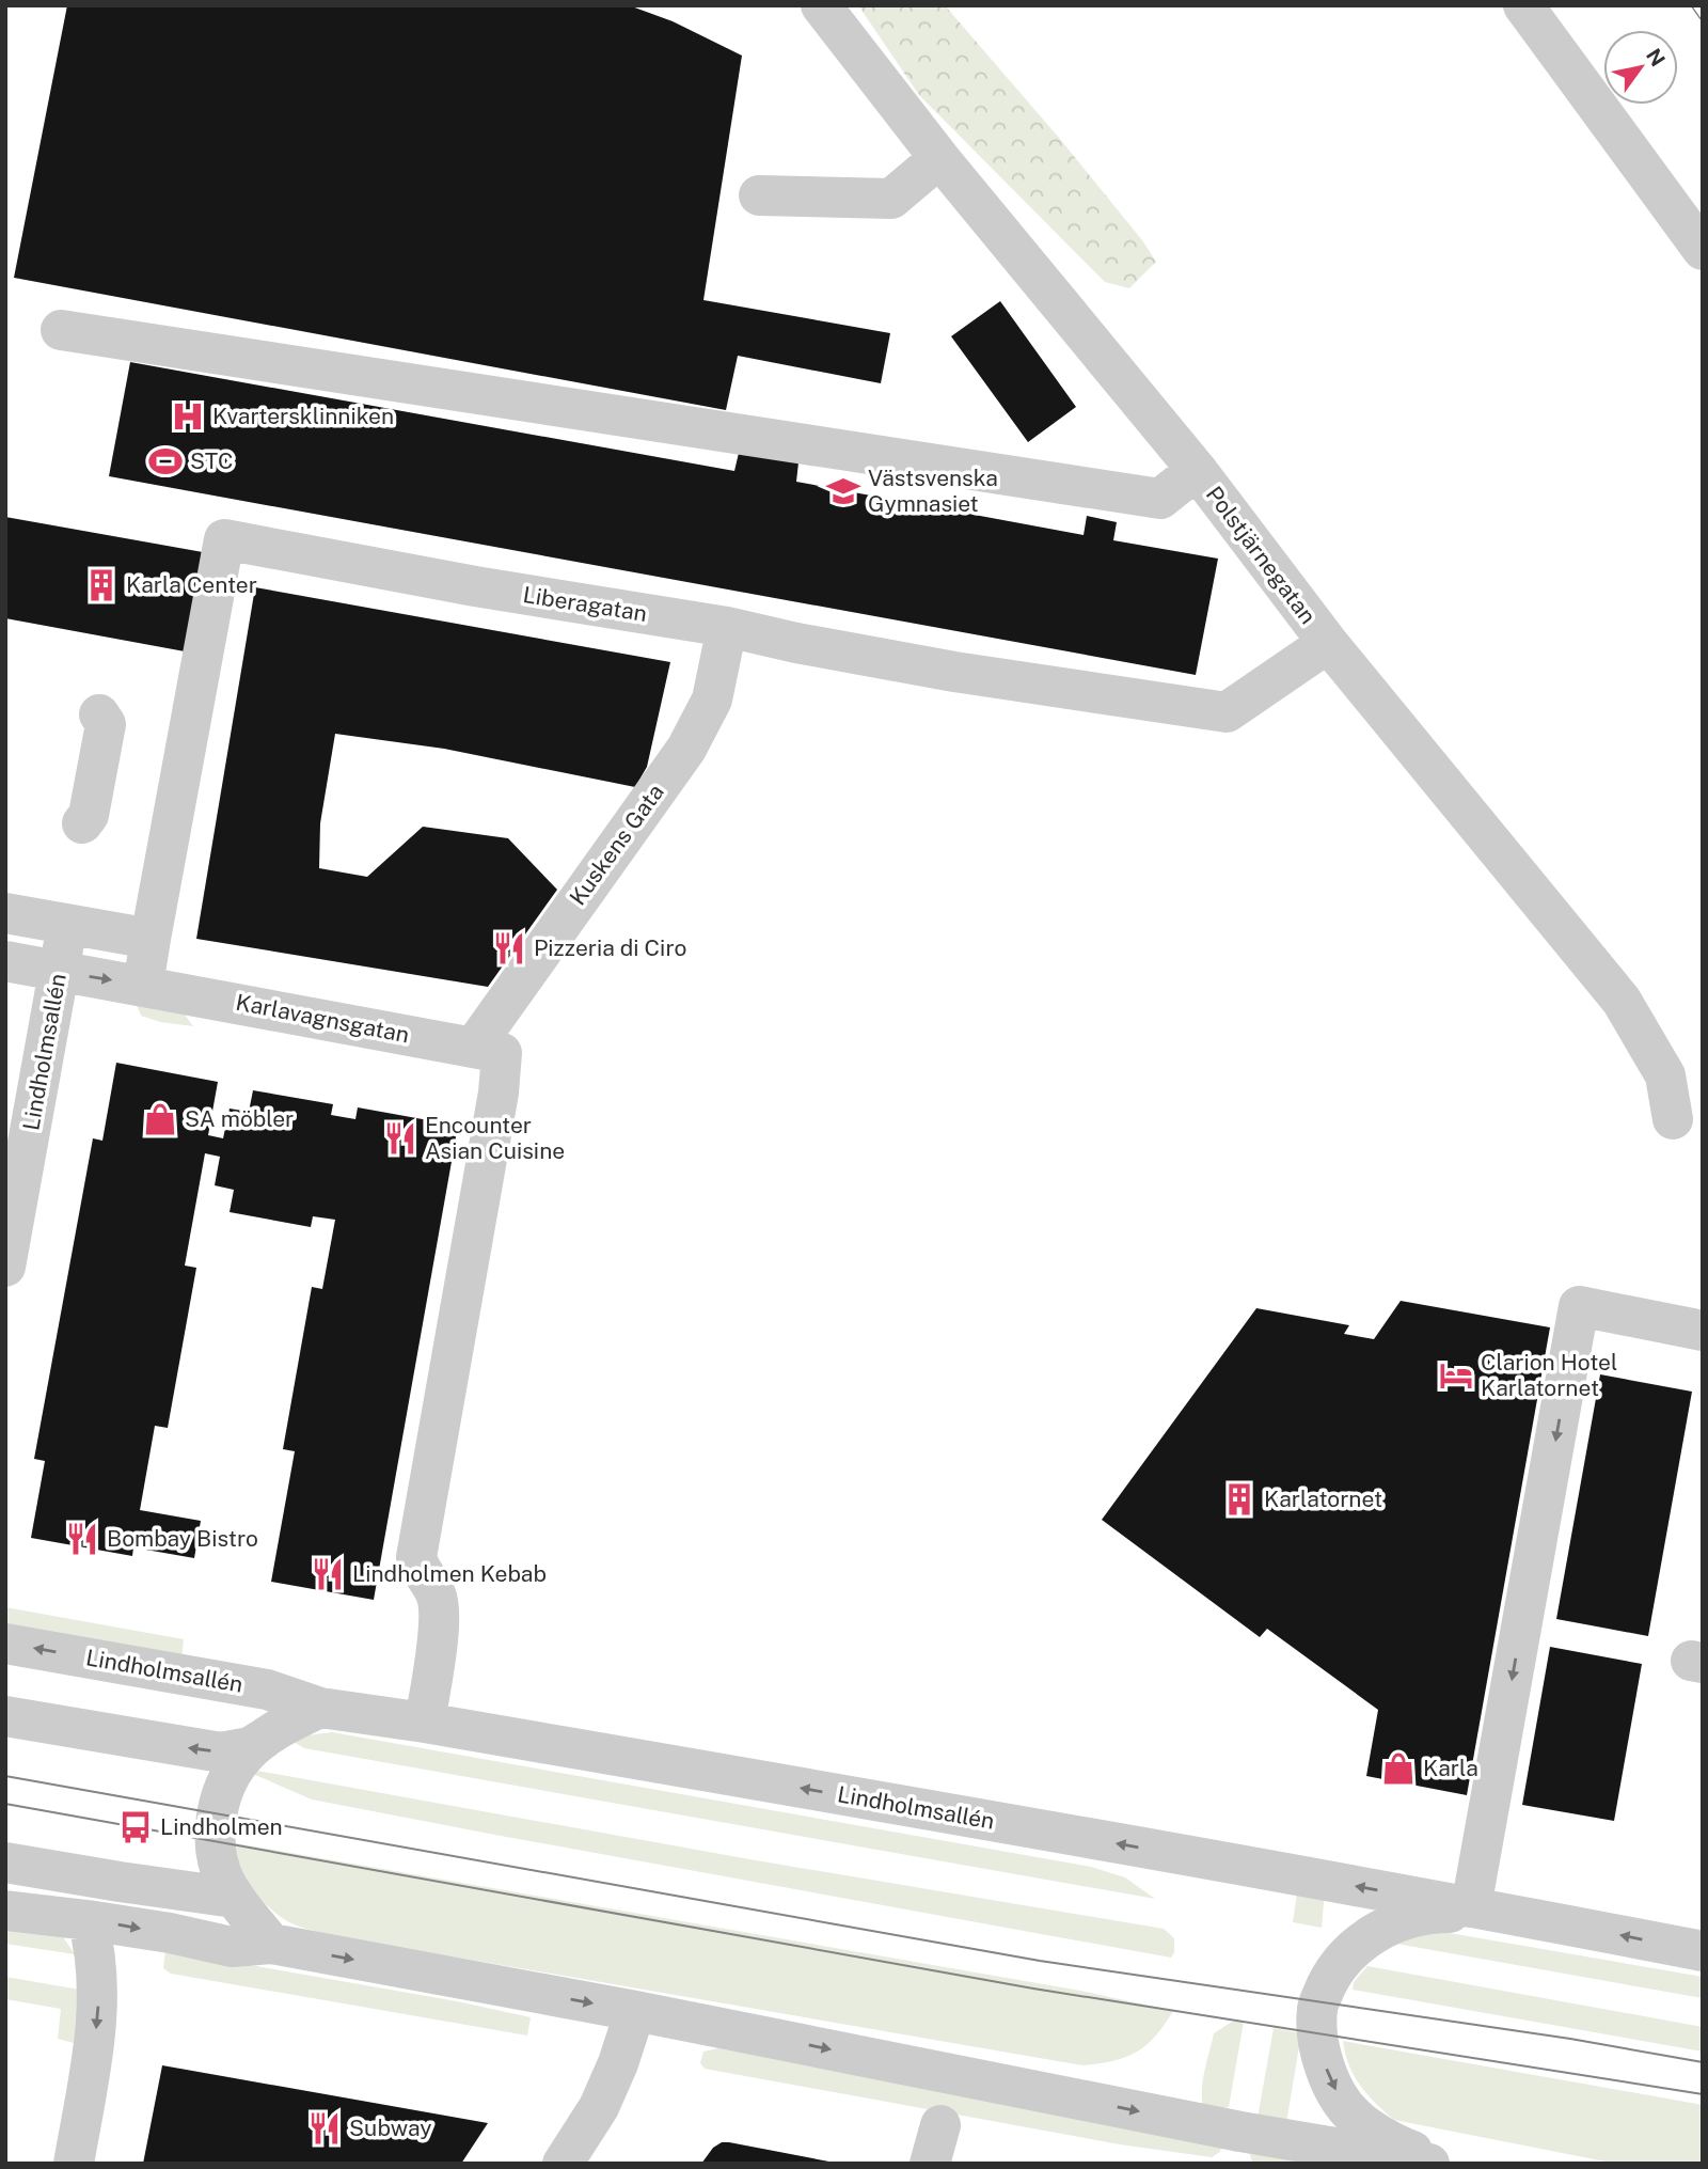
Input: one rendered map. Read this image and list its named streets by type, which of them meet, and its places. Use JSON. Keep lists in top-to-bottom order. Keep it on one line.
{"streets":{"street":["Polstjärnegatan","Liberagatan","Kuskens Gata","Karlavagnsgatan","Lindholmsallén"]},"crossings":[["Polstjärnegatan","Liberagatan"],["Liberagatan","Kuskens Gata"],["Kuskens Gata","Karlavagnsgatan"],["Karlavagnsgatan","Lindholmsallén"]],"places":{"hospital":["Kvartersklinniken"],"sports":["STC"],"school or university":["Västsvenska Gymnasiet"],"building":["Karla Center","Karlatornet"],"restaurant":["Pizzeria di Ciro","Encounter Asian Cuisine","Bombay Bistro","Lindholmen Kebab","Subway"],"shop":["SA möbler","Karla"],"hotel":["Clarion Hotel Karlatornet"],"bus stop":["Lindholmen"]},"north":"top right"}
